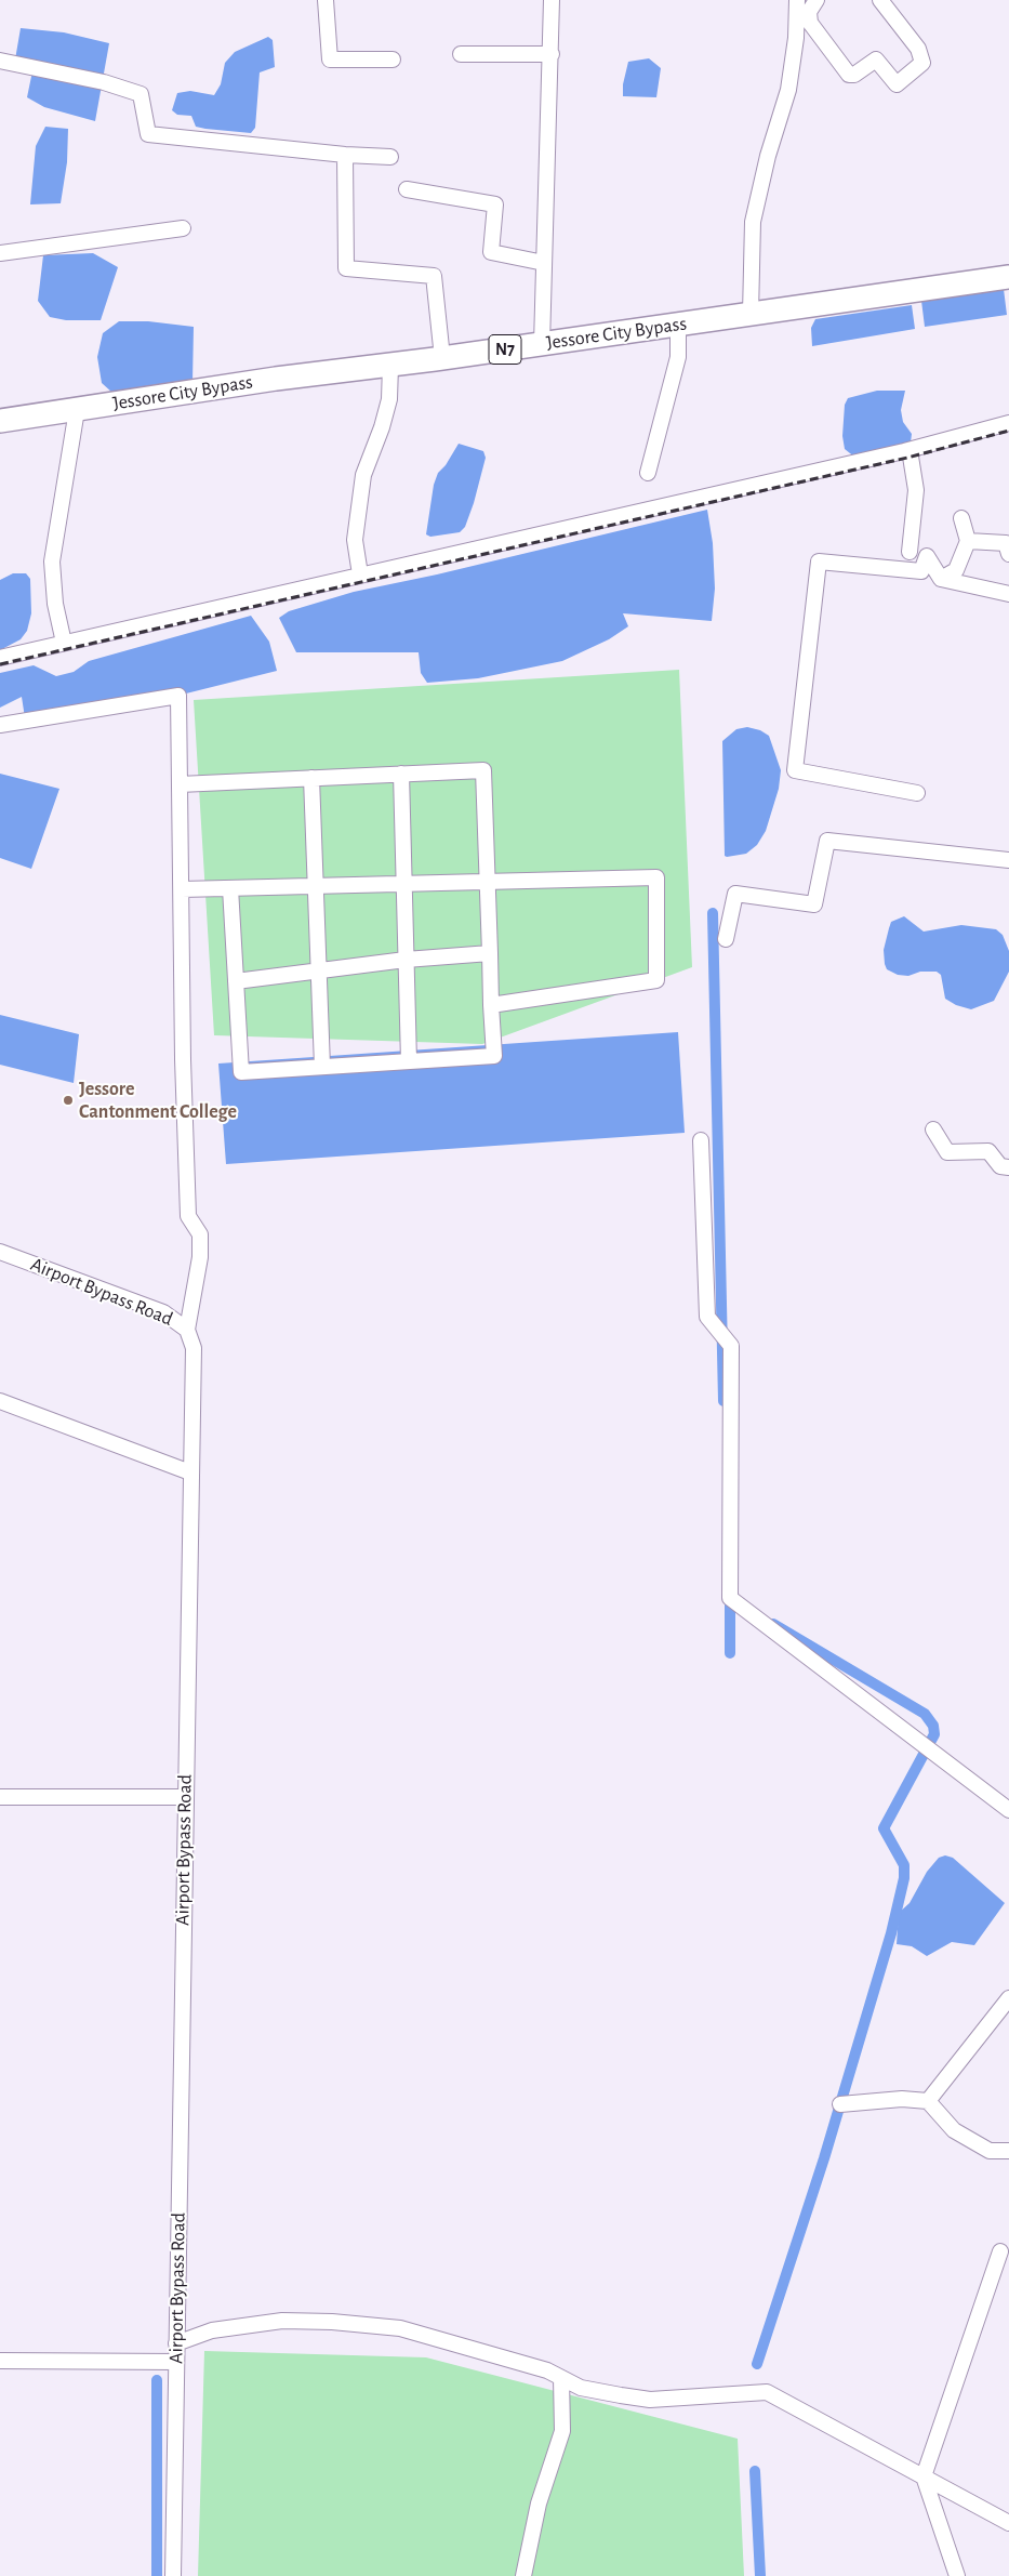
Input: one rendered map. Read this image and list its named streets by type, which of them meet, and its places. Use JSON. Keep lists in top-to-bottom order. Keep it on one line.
{"streets":{"highway":["Jessore City Bypass","N7"],"street":["Airport Bypass Road"]},"places":["Jessore Cantonment College"]}
